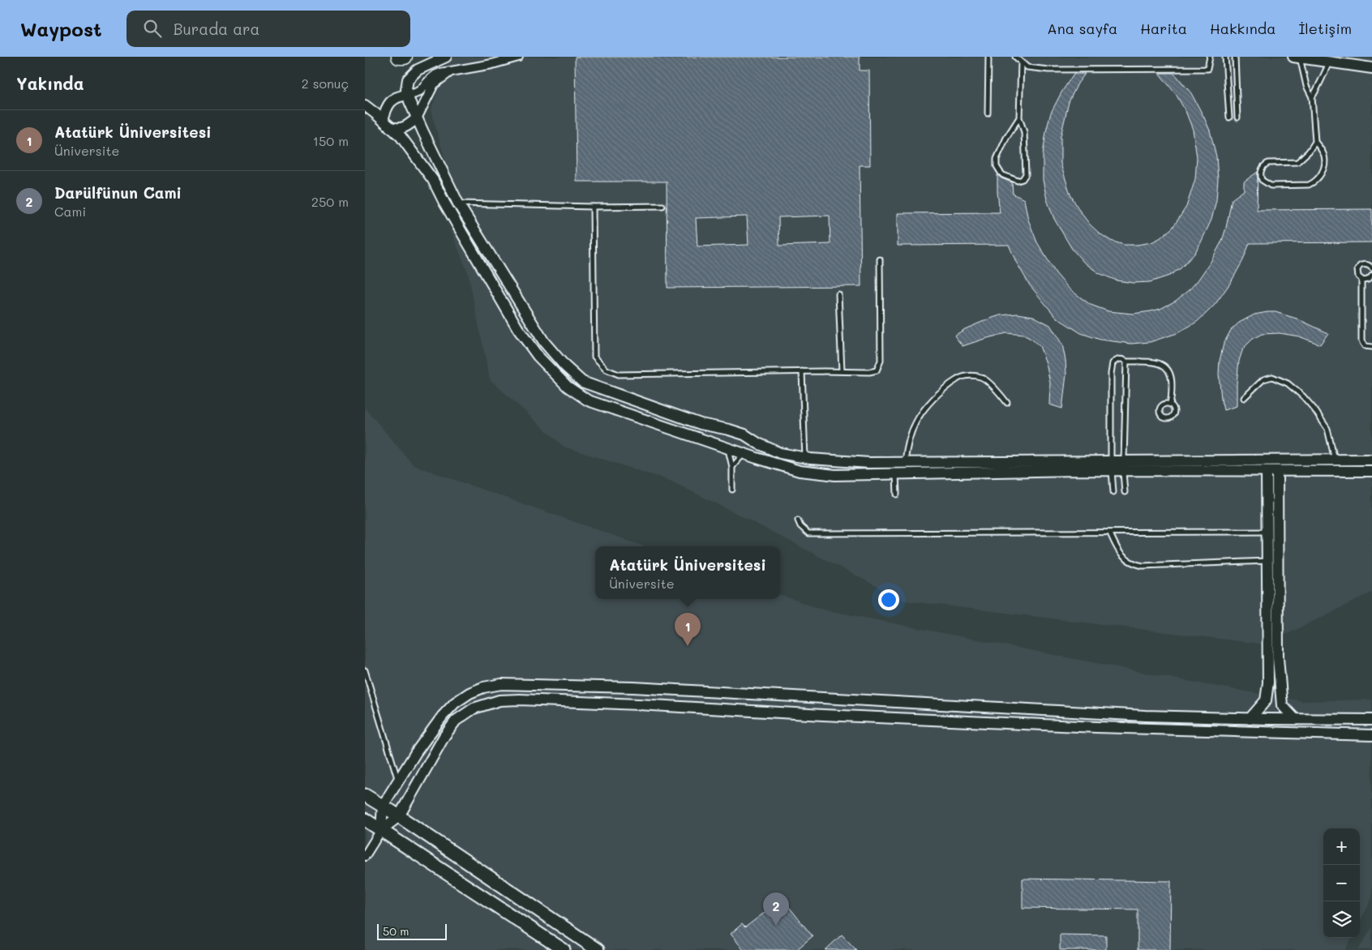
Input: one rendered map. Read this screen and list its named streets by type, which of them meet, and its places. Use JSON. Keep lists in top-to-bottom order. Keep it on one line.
{"scale_bar":"50 m","page":{"header":"Waypost","search":"Burada ara","nav":["Ana sayfa","Harita","Hakkında","İletişim"],"heading":["Yakında","2 sonuç"],"list":[{"mark":"1","name":"Atatürk Üniversitesi","note":"Üniversite","value":"150 m"},{"mark":"2","name":"Darülfünun Cami","note":"Cami","value":"250 m"}],"popup":["Atatürk Üniversitesi","Üniversite"],"pins":["1","2"],"map_buttons":["+","−"],"scale":"50 m"}}
